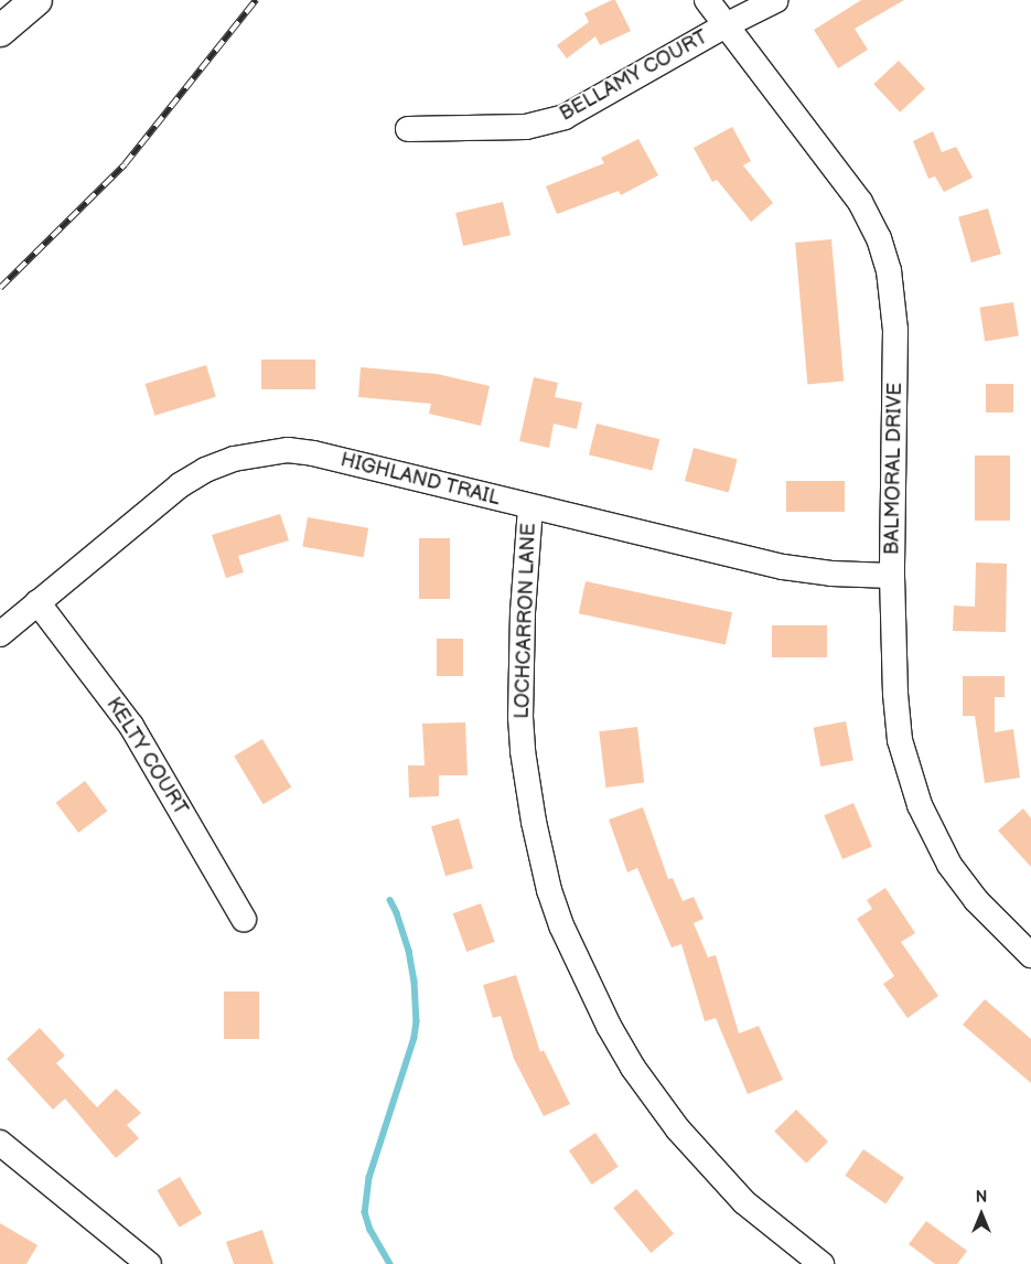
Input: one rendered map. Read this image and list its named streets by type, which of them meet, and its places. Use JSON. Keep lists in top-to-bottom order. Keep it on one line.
{"streets":{"street":["BELLAMY COURT","BALMORAL DRIVE","HIGHLAND TRAIL","LOCHCARRON LANE","KELTY COURT"]},"crossings":[["BELLAMY COURT","BALMORAL DRIVE"],["BALMORAL DRIVE","HIGHLAND TRAIL"],["HIGHLAND TRAIL","LOCHCARRON LANE"],["HIGHLAND TRAIL","KELTY COURT"]],"north":"top"}
